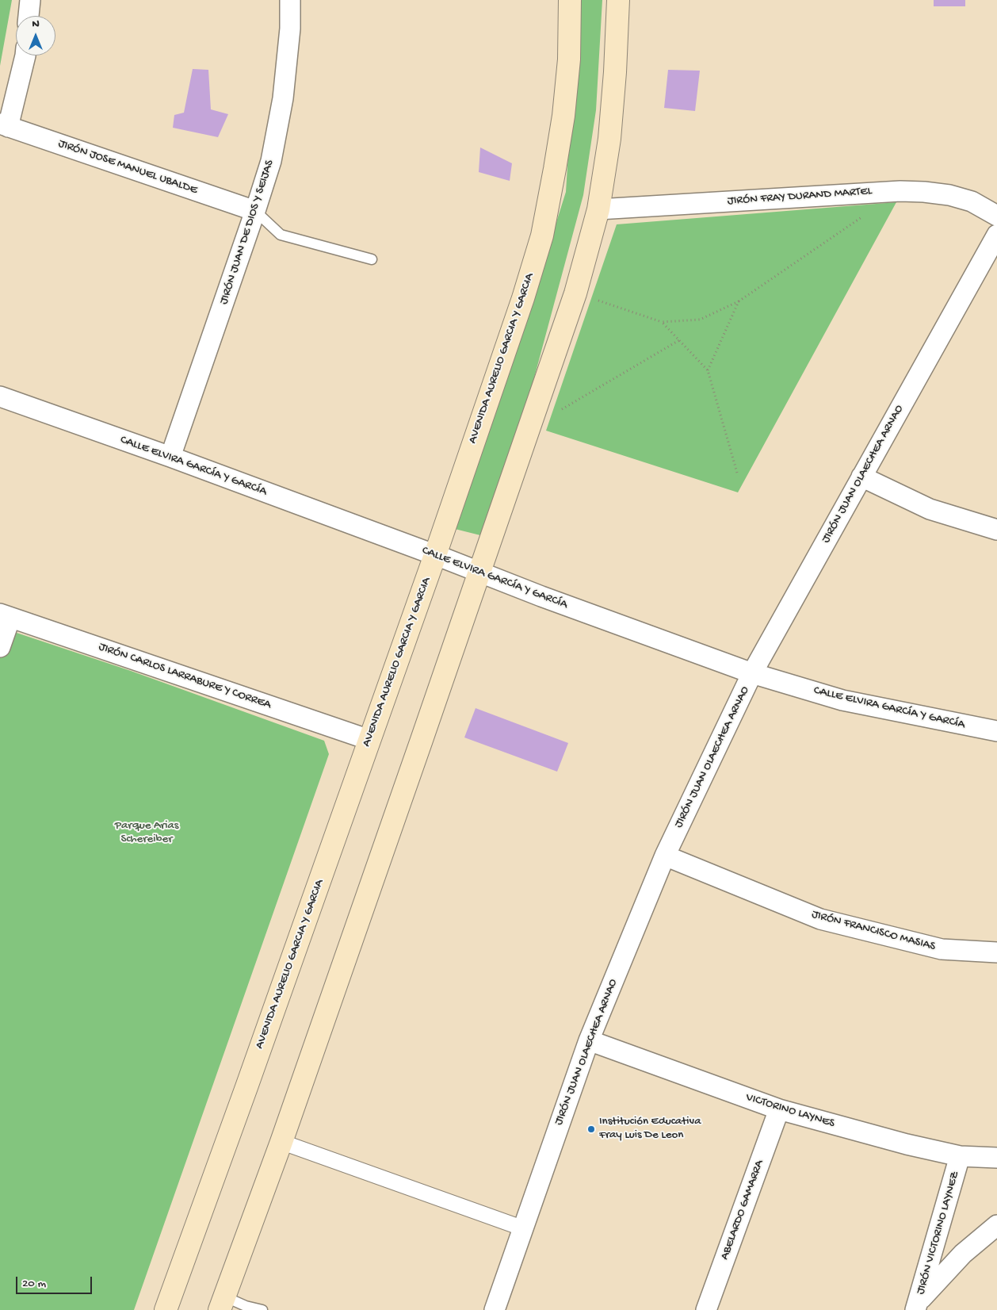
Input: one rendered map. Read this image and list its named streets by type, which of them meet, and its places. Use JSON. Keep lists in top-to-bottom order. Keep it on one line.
{"streets":{"main road":["AVENIDA AURELIO GARCIA Y GARCIA"],"street":["JIRÓN JOSE MANUEL UBALDE","JIRÓN FRAY DURAND MARTEL","JIRÓN JUAN DE DIOS Y SEIJAS","CALLE ELVIRA GARCÍA Y GARCÍA","JIRÓN JUAN OLAECHEA ARNAO","JIRÓN CARLOS LARRABURE Y CORREA","JIRÓN FRANCISCO MASIAS","VICTORINO LAYNES","ABELARDO GAMARRA","JIRÓN VICTORINO LAYNEZ"]},"crossings":[["JIRÓN JOSE MANUEL UBALDE","JIRÓN JUAN DE DIOS Y SEIJAS"],["JIRÓN JUAN DE DIOS Y SEIJAS","CALLE ELVIRA GARCÍA Y GARCÍA"],["AVENIDA AURELIO GARCIA Y GARCIA","CALLE ELVIRA GARCÍA Y GARCÍA"],["AVENIDA AURELIO GARCIA Y GARCIA","JIRÓN CARLOS LARRABURE Y CORREA"],["CALLE ELVIRA GARCÍA Y GARCÍA","JIRÓN JUAN OLAECHEA ARNAO"],["JIRÓN JUAN OLAECHEA ARNAO","JIRÓN FRANCISCO MASIAS"],["JIRÓN JUAN OLAECHEA ARNAO","VICTORINO LAYNES"],["VICTORINO LAYNES","ABELARDO GAMARRA"],["VICTORINO LAYNES","JIRÓN VICTORINO LAYNEZ"]],"parks":["Parque Arias Schereiber"],"places":["Institución Educativa Fray Luis De Leon"],"scale_bar":"20 m","north":"top"}
